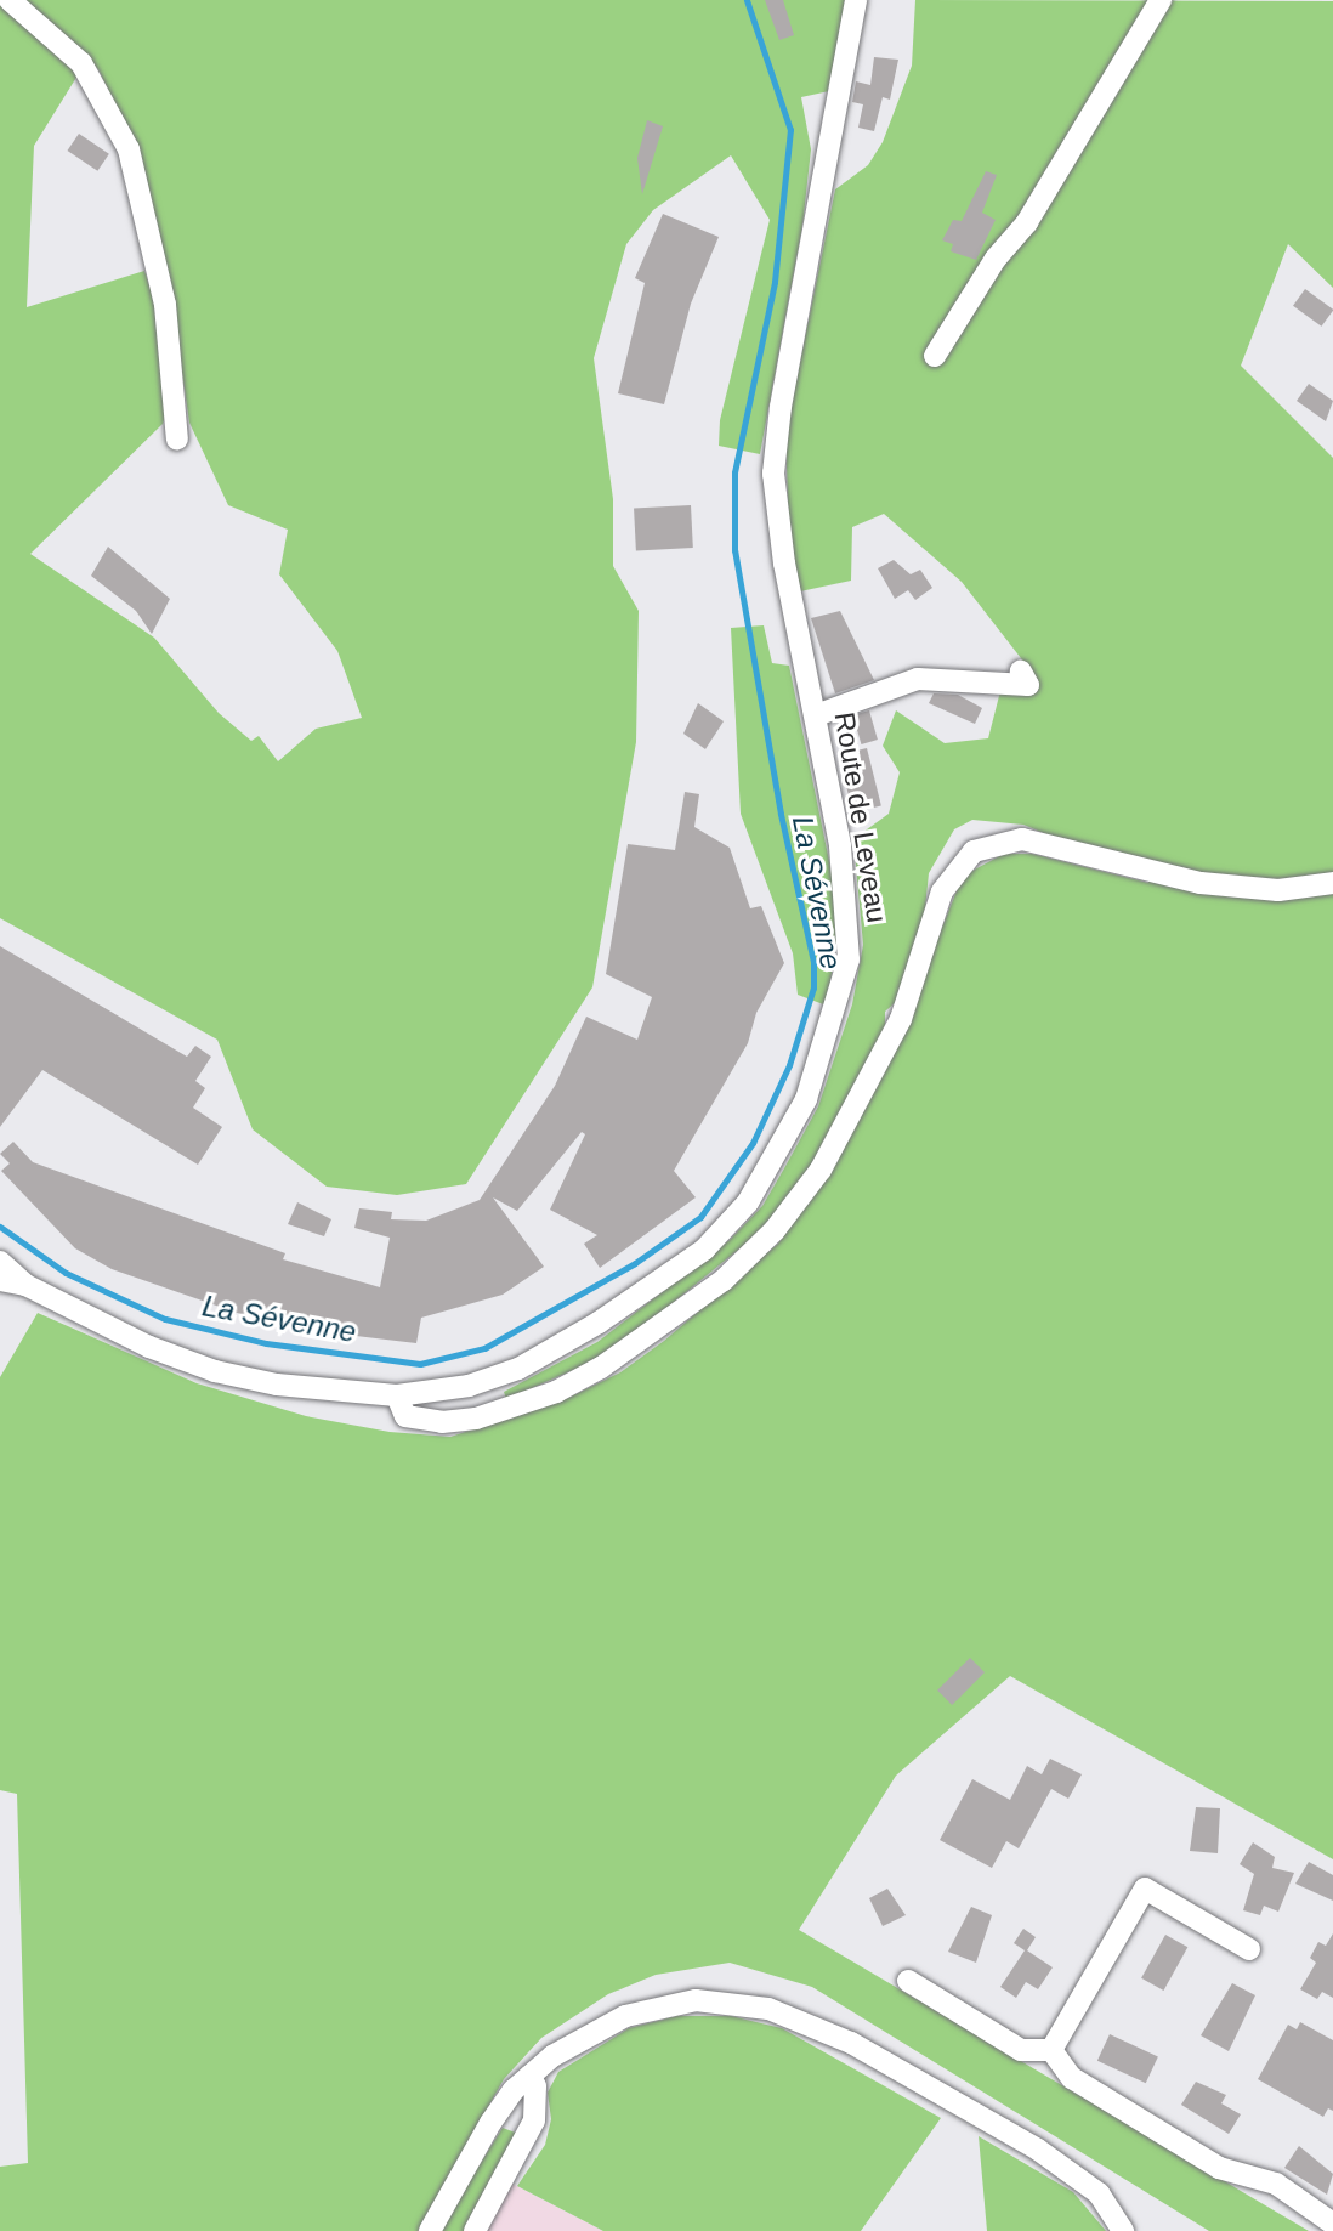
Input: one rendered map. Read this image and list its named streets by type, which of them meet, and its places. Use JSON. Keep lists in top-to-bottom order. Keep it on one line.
{"streets":{"street":["Route de Leveau"]},"water":["La Sévenne"]}
